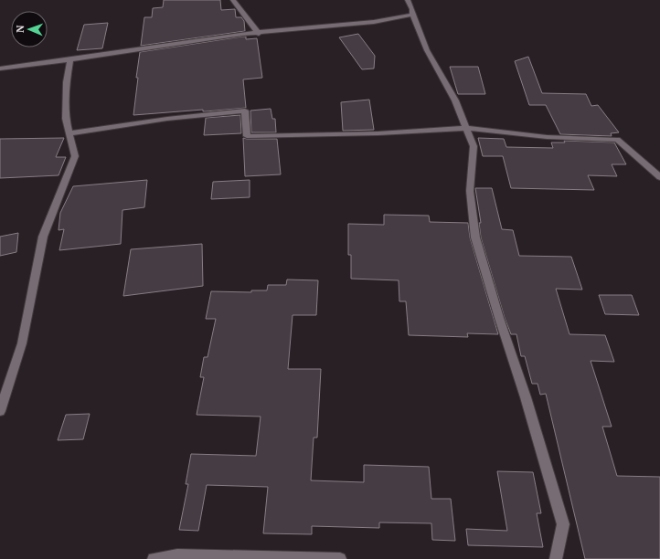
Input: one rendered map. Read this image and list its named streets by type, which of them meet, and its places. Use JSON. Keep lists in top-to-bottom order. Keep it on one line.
{"north":"left"}
